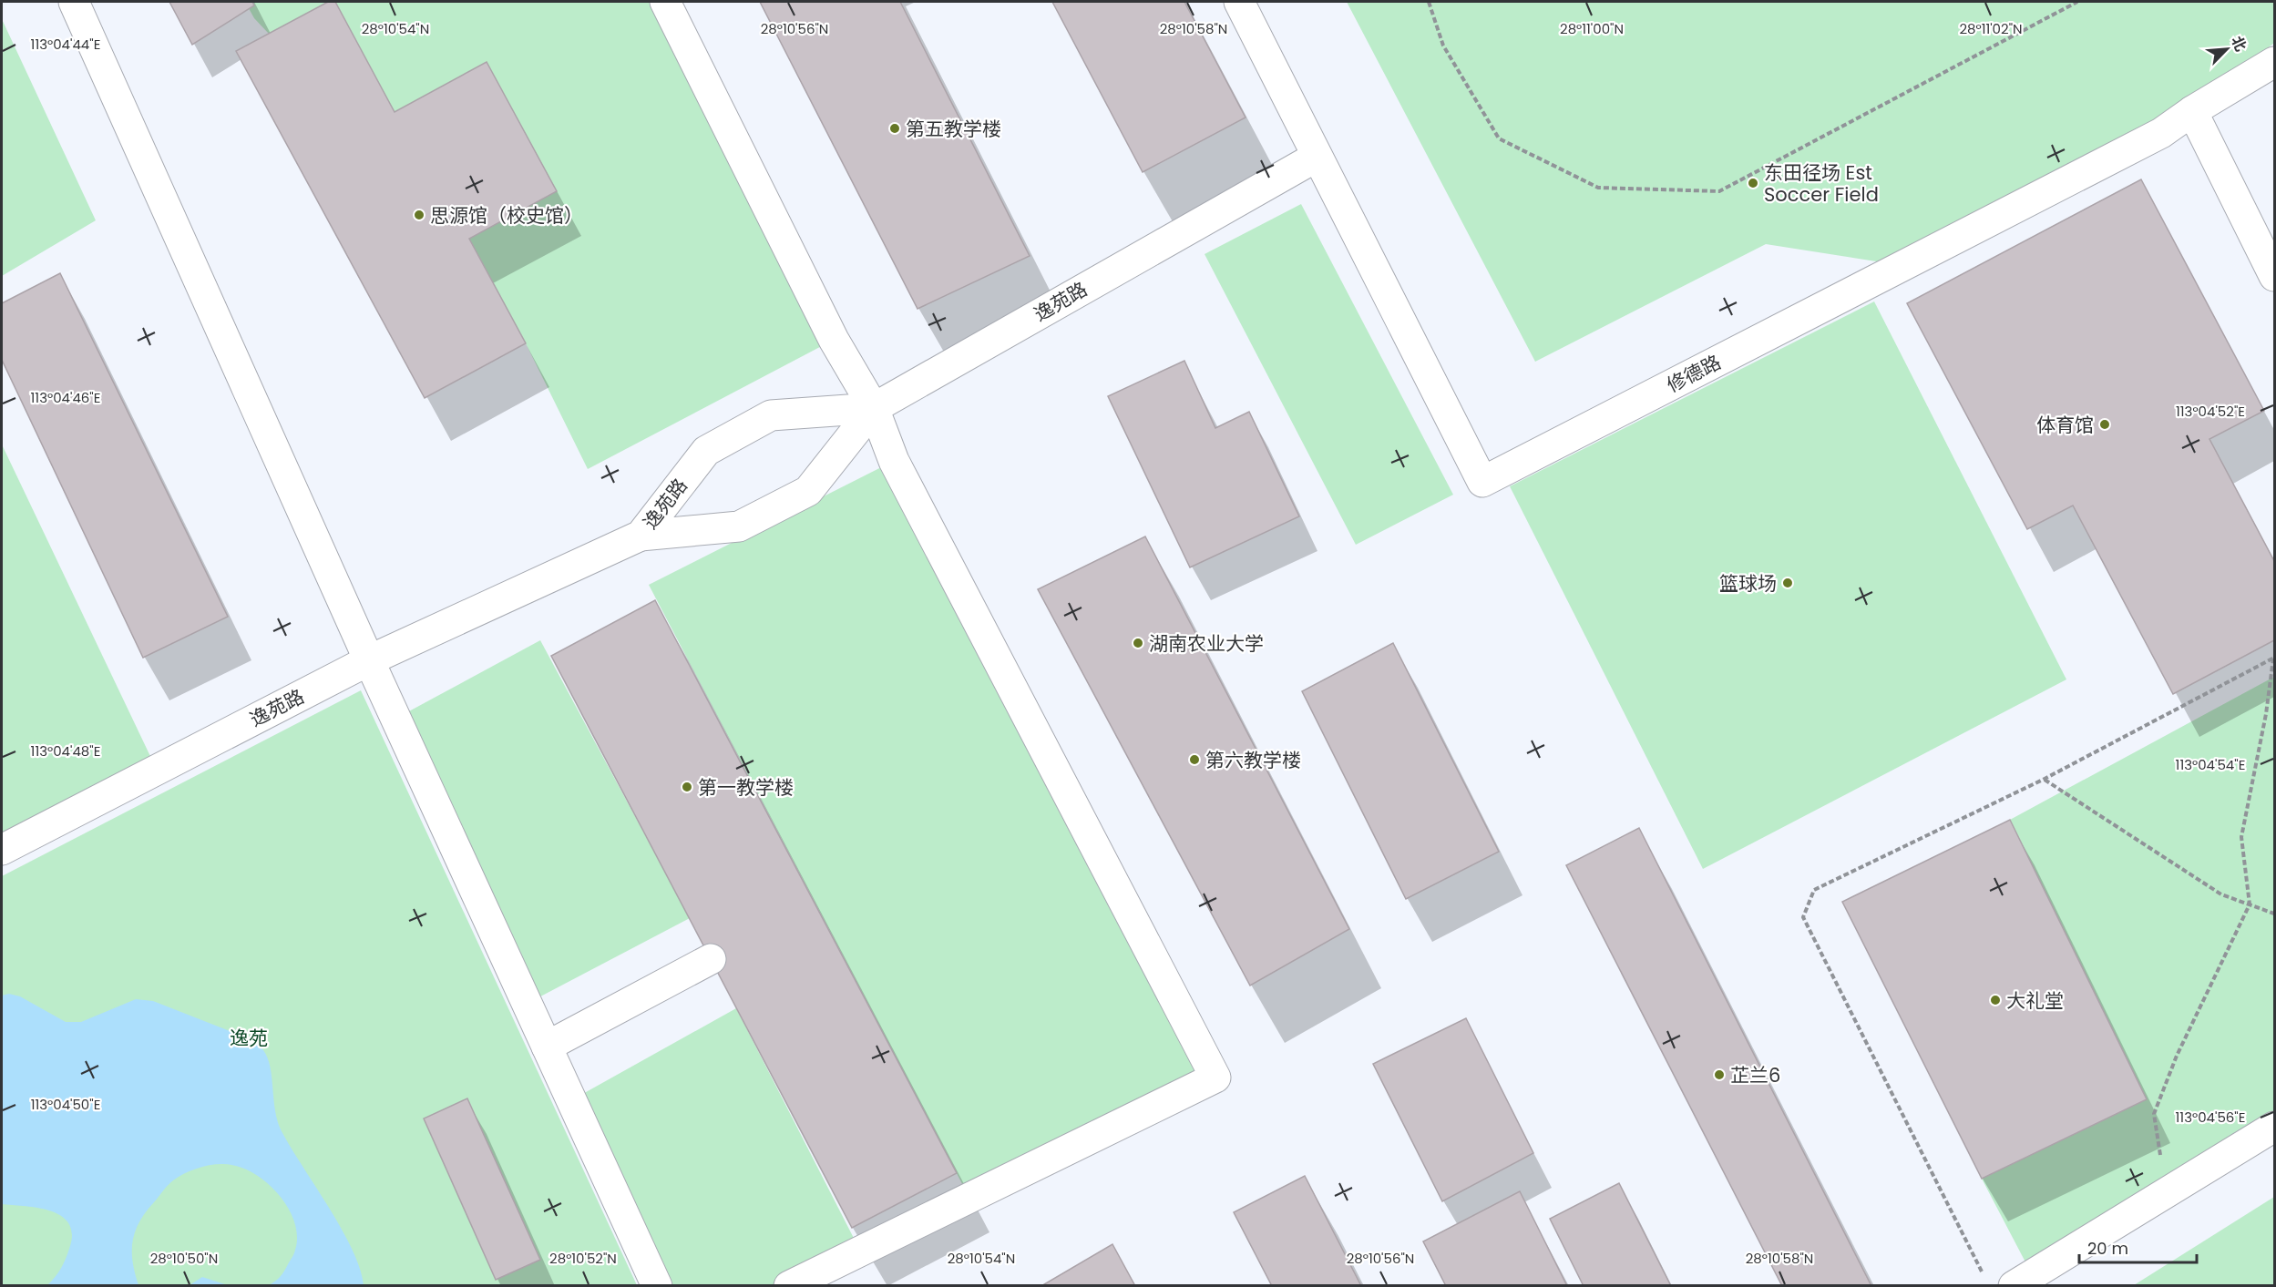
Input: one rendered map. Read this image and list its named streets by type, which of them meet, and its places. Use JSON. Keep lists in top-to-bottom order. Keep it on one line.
{"streets":{"street":["逸苑路","修德路"]},"crossings":[["逸苑路","修德路"]],"parks":["逸苑"],"places":["第五教学楼","东田径场 Est Soccer Field","思源馆（校史馆）","体育馆","篮球场","湖南农业大学","第六教学楼","第一教学楼","大礼堂","芷兰6"],"scale_bar":"20 m","north":"top right","coordinates":["28°10'54\"N","28°10'56\"N","28°10'58\"N","28°11'02\"N","28°11'00\"N","113°04'44\"E","113°04'46\"E","113°04'52\"E","113°04'48\"E","113°04'54\"E","113°04'50\"E","113°04'56\"E","28°10'50\"N","28°10'52\"N"]}
